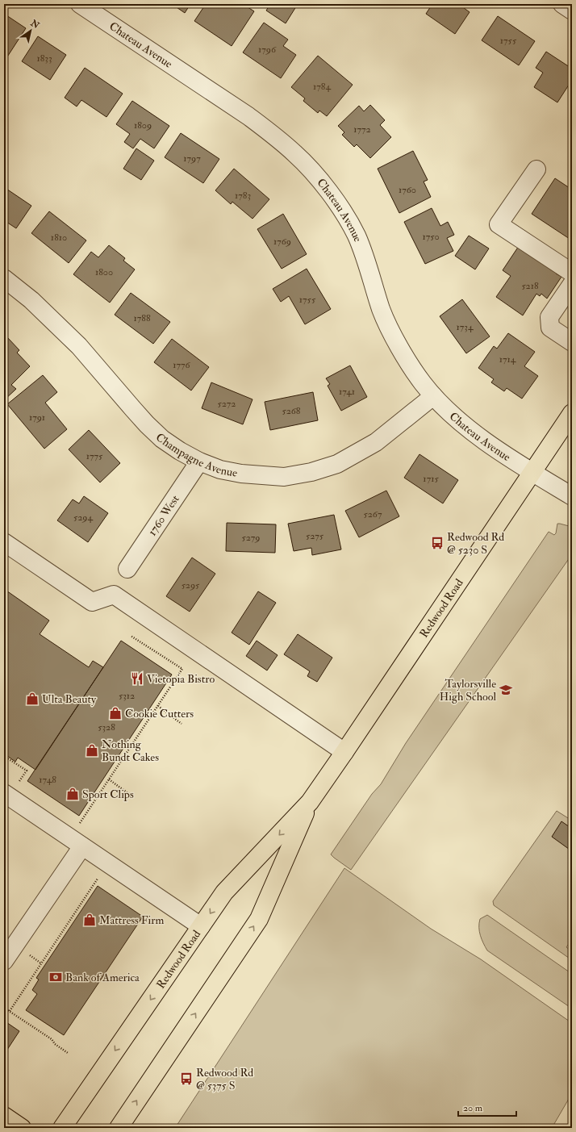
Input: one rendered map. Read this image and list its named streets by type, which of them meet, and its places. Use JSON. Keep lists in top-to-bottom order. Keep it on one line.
{"streets":{"main road":["Redwood Road"],"street":["Chateau Avenue","Champagne Avenue","1760 West"]},"crossings":[["Chateau Avenue","Champagne Avenue"],["Chateau Avenue","Redwood Road"],["Champagne Avenue","1760 West"]],"places":{"bus stop":["Redwood Rd @ 5230 S","Redwood Rd @ 5375 S"],"restaurant":["Vietopia Bistro"],"school or university":["Taylorsville High School"],"shop":["Ulta Beauty","Cookie Cutters","Nothing Bundt Cakes","Sport Clips","Mattress Firm"],"bank":["Bank of America"]},"house_numbers":["1755","1796","1833","1784","1809","1772","1797","1760","1783","1750","1810","1769","1800","5218","1755","1788","1734","1714","1776","1741","5272","5268","1791","1775","1715","5267","5294","5275","5279","5295","5312","5328","1748"],"scale_bar":"20 m","north":"top right"}
